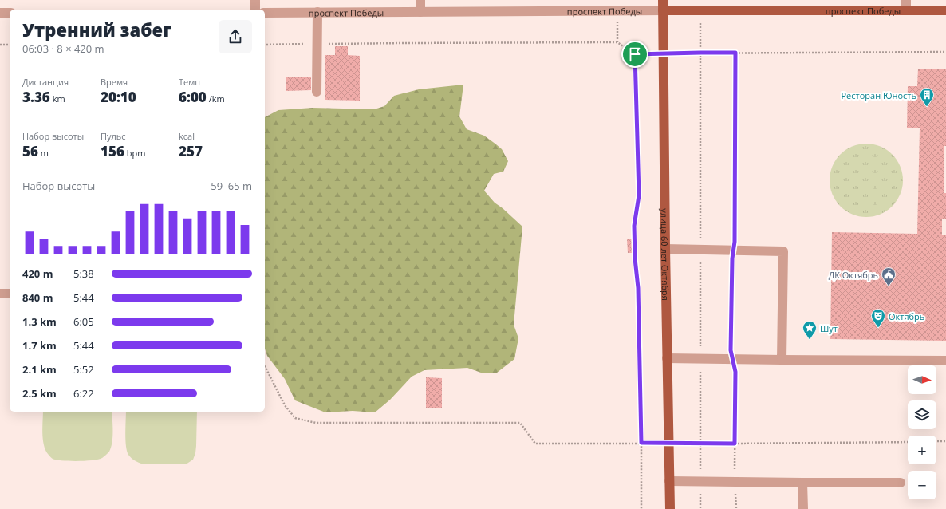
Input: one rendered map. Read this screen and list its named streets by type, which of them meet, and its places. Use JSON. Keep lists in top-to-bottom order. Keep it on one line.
{"streets":{"main road":["проспект Победы","улица 60 лет Октября"]},"crossings":[["проспект Победы","улица 60 лет Октября"]],"places":{"building":["Ресторан Юность"],"public building":["ДК Октябрь"],"theatre":["Октябрь"],"place":["Шут"]},"north":"right","page":{"heading":["Утренний забег","06:03 · 8 × 420 m"],"stats":[["Дистанция","3.36 km"],["Время","20:10"],["Темп","6:00 /km"],["Набор высоты","56 m"],["Пульс","156 bpm"],["kcal","257"]],"chart":["Набор высоты","59–65 m"],"list":[{"name":"420 m","note":"5:38"},{"name":"840 m","note":"5:44"},{"name":"1.3 km","note":"6:05"},{"name":"1.7 km","note":"5:44"},{"name":"2.1 km","note":"5:52"},{"name":"2.5 km","note":"6:22"}],"map_buttons":["+","−"]}}
